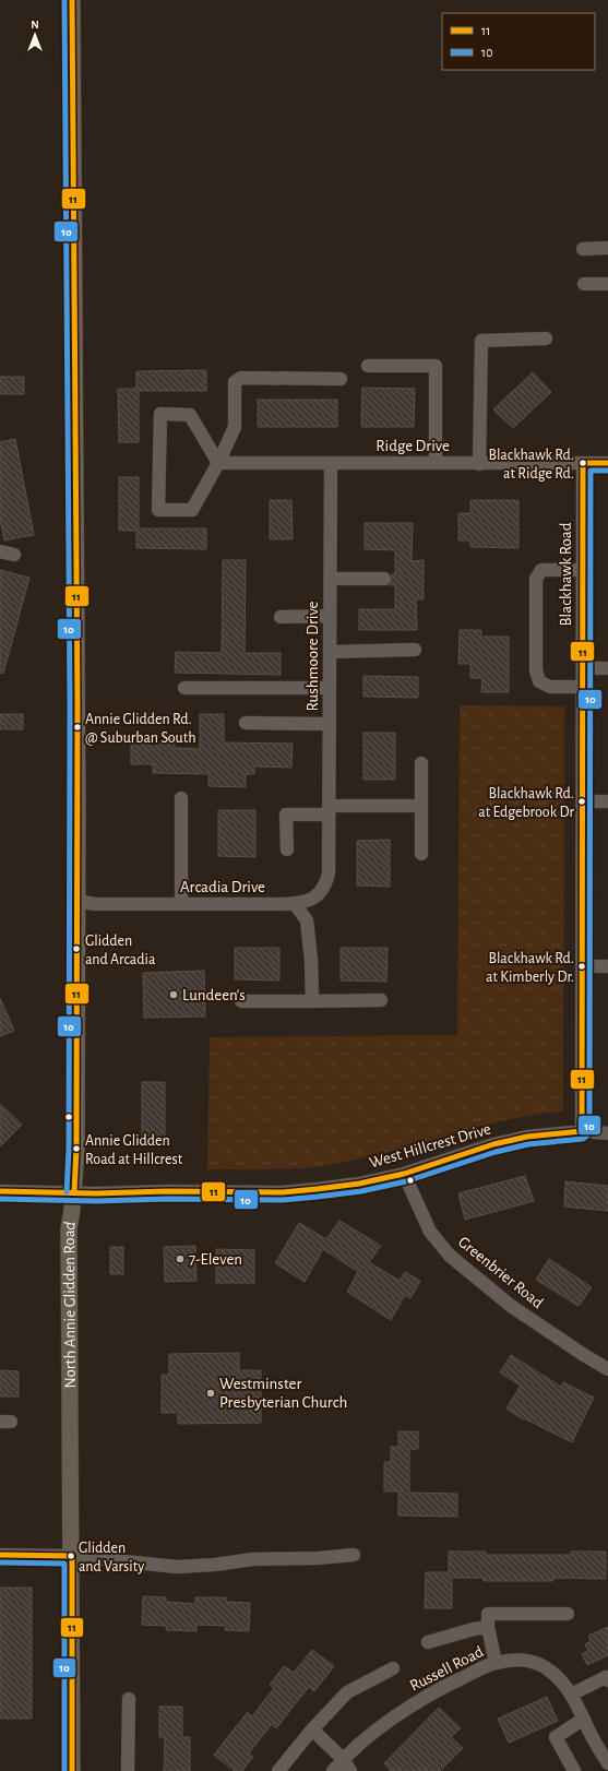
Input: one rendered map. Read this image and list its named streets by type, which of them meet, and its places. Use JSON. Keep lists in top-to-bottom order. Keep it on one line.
{"streets":{"main road":["North Annie Glidden Road"],"street":["Ridge Drive","Blackhawk Road","Rushmoore Drive","Arcadia Drive","West Hillcrest Drive","Greenbrier Road","Russell Road"]},"crossings":[["Ridge Drive","Blackhawk Road"],["Ridge Drive","Rushmoore Drive"],["Blackhawk Road","West Hillcrest Drive"],["Rushmoore Drive","Arcadia Drive"],["Arcadia Drive","North Annie Glidden Road"],["West Hillcrest Drive","Greenbrier Road"],["West Hillcrest Drive","North Annie Glidden Road"]],"places":["Blackhawk Rd. at Ridge Rd.","Annie Glidden Rd. @ Suburban South","Blackhawk Rd. at Edgebrook Dr","Glidden and Arcadia","Blackhawk Rd. at Kimberly Dr.","Lundeen's","Annie Glidden Road at Hillcrest","7-Eleven","Westminster Presbyterian Church","Glidden and Varsity"],"lines":["transit line 11","transit line 10"],"legend":["11","10"],"north":"top"}
